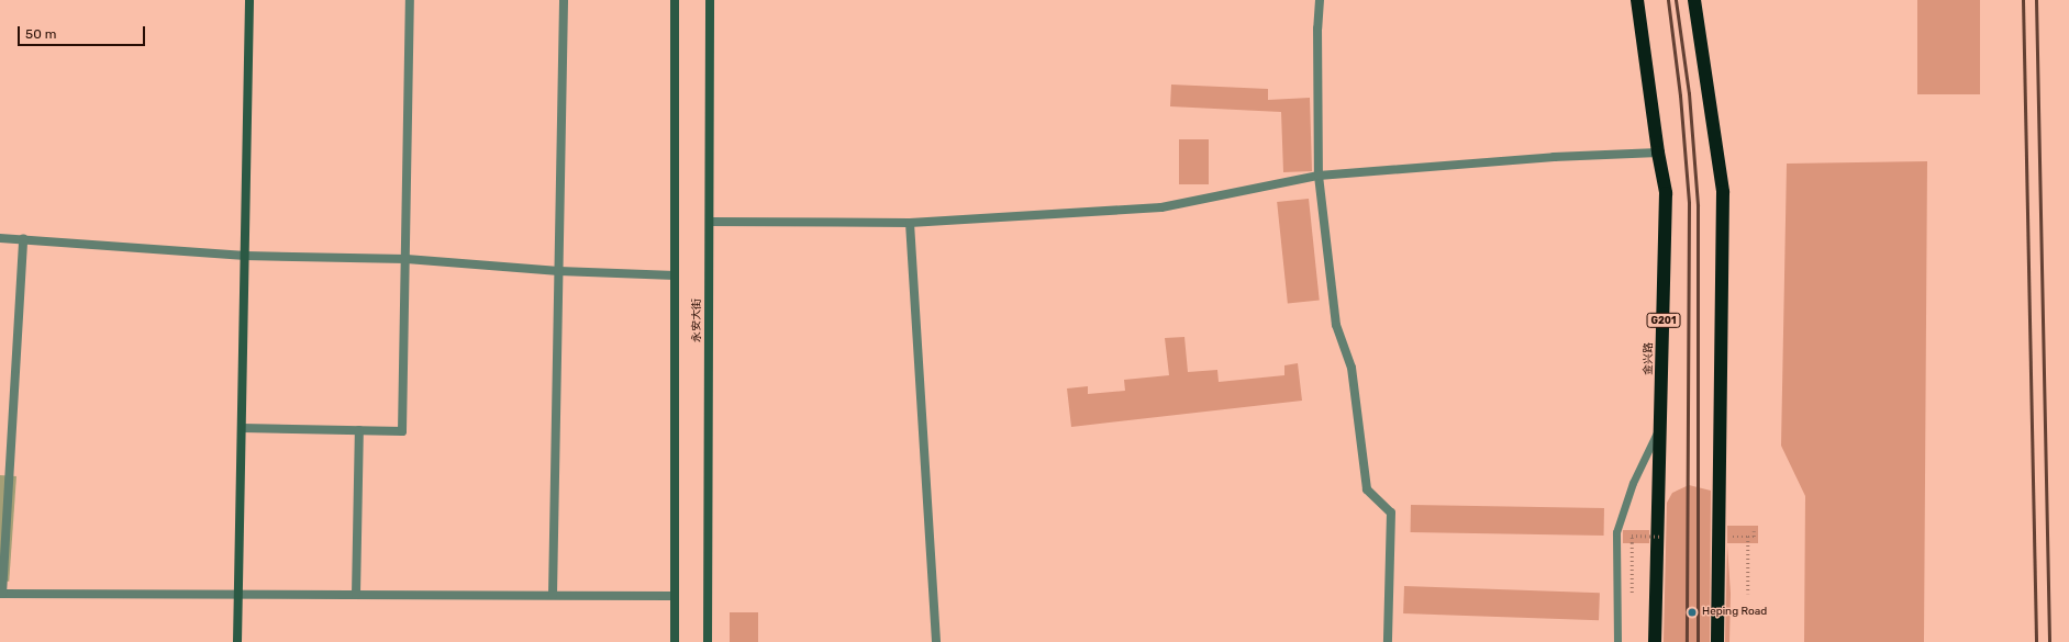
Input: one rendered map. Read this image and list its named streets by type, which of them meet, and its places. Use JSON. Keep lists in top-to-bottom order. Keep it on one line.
{"streets":{"highway":["G201","金兴路"],"main road":["永安大街"]},"places":["Heping Road"],"scale_bar":"50 m"}
